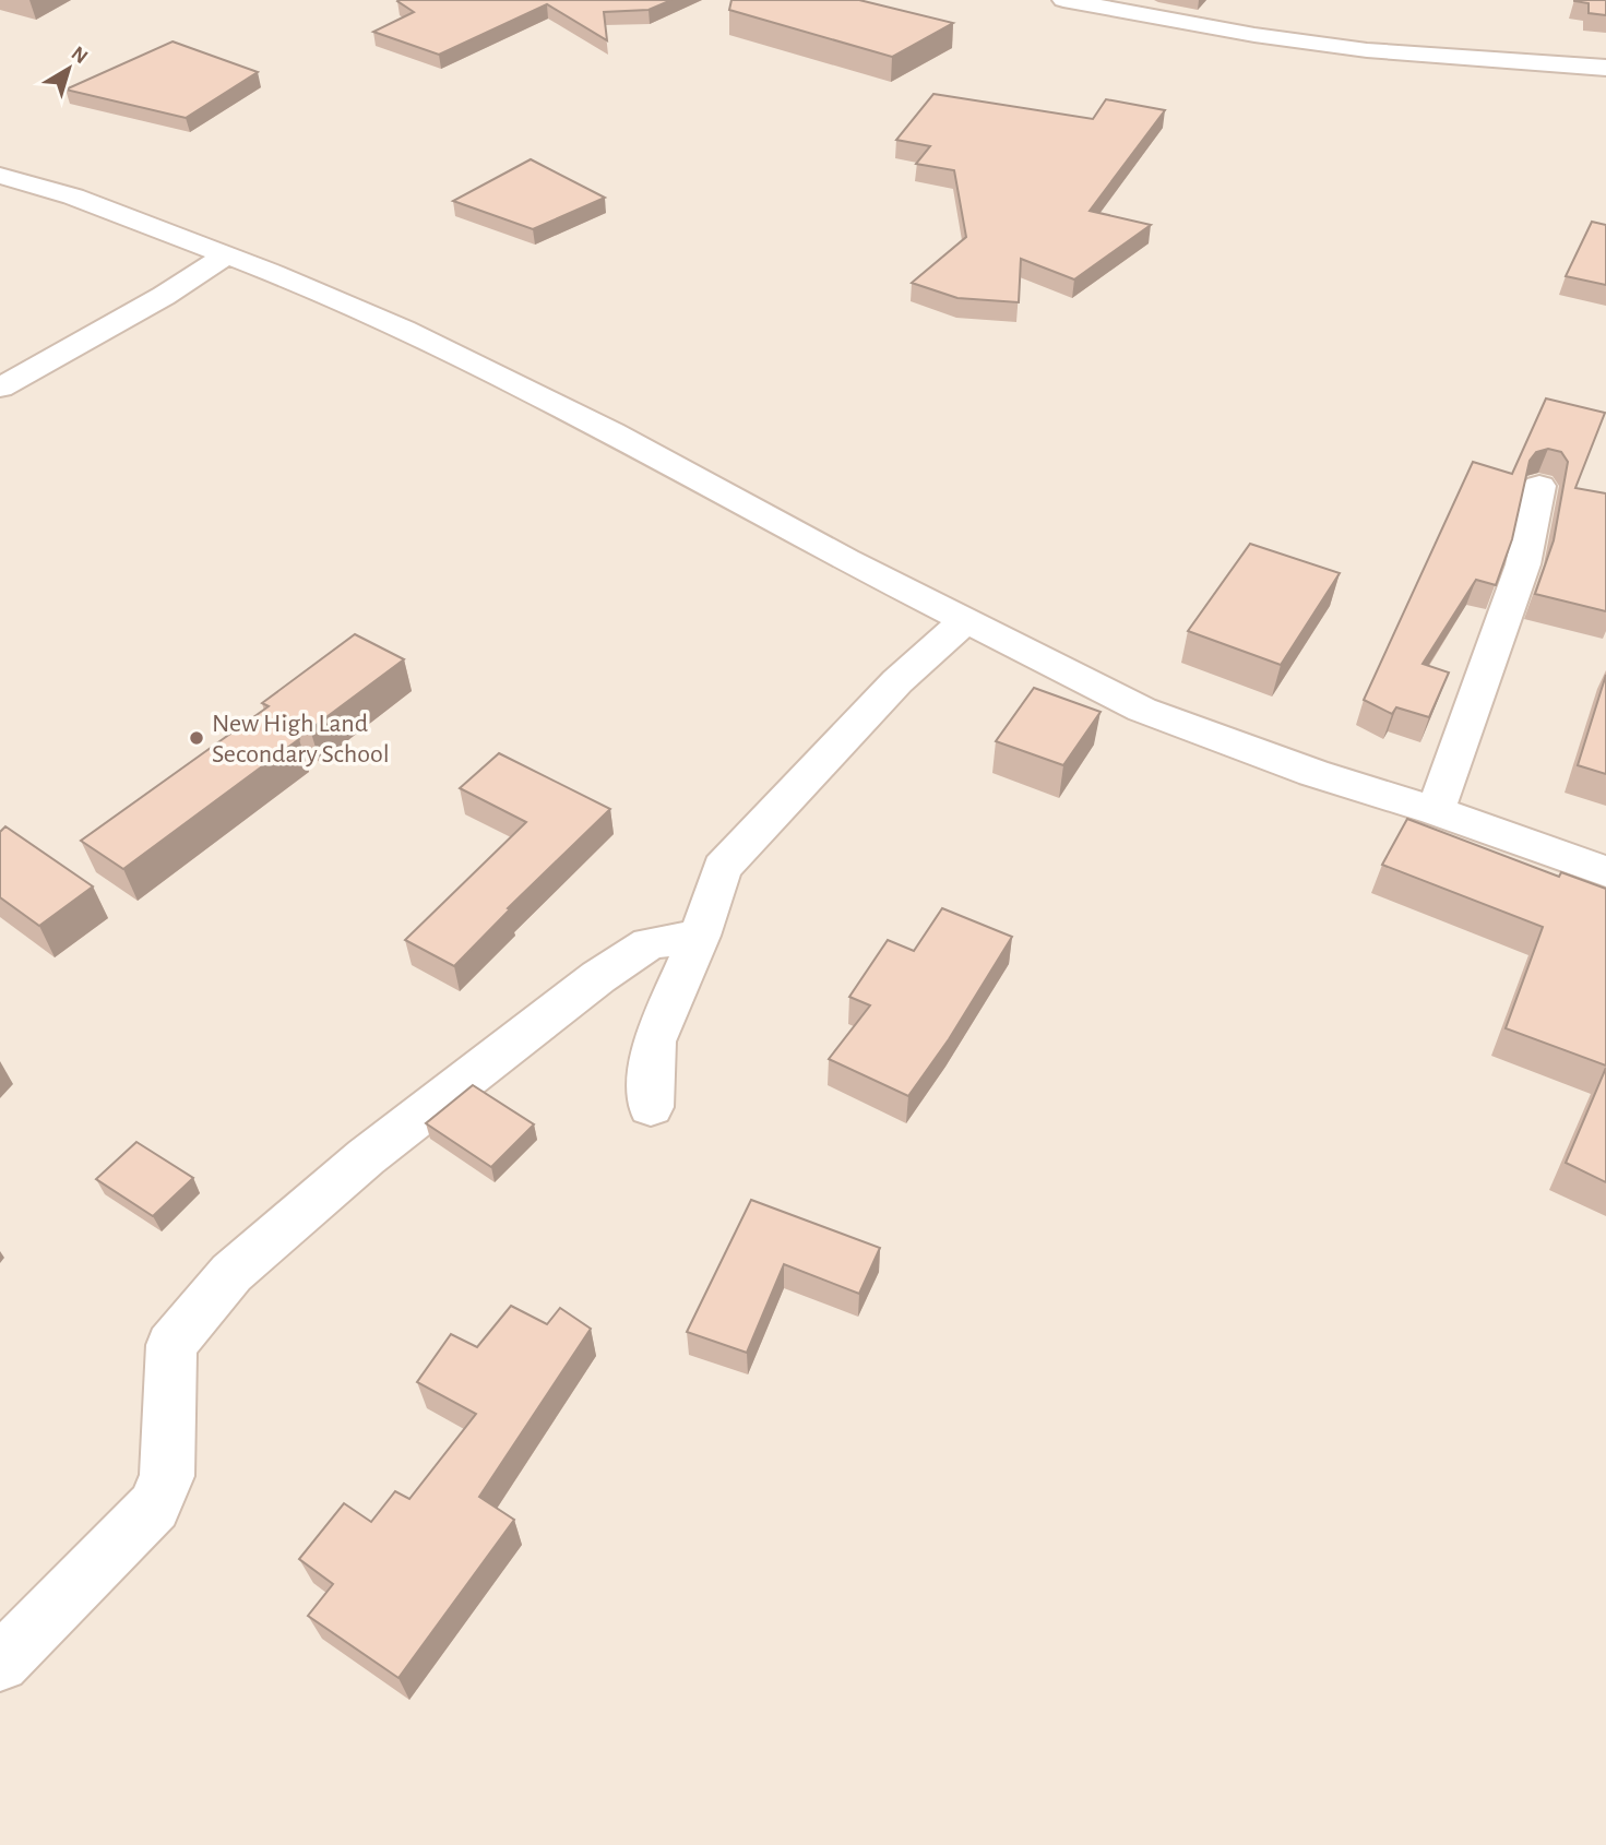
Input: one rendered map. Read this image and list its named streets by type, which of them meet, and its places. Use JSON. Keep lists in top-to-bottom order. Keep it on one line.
{"places":["New High Land Secondary School"],"north":"top right"}
